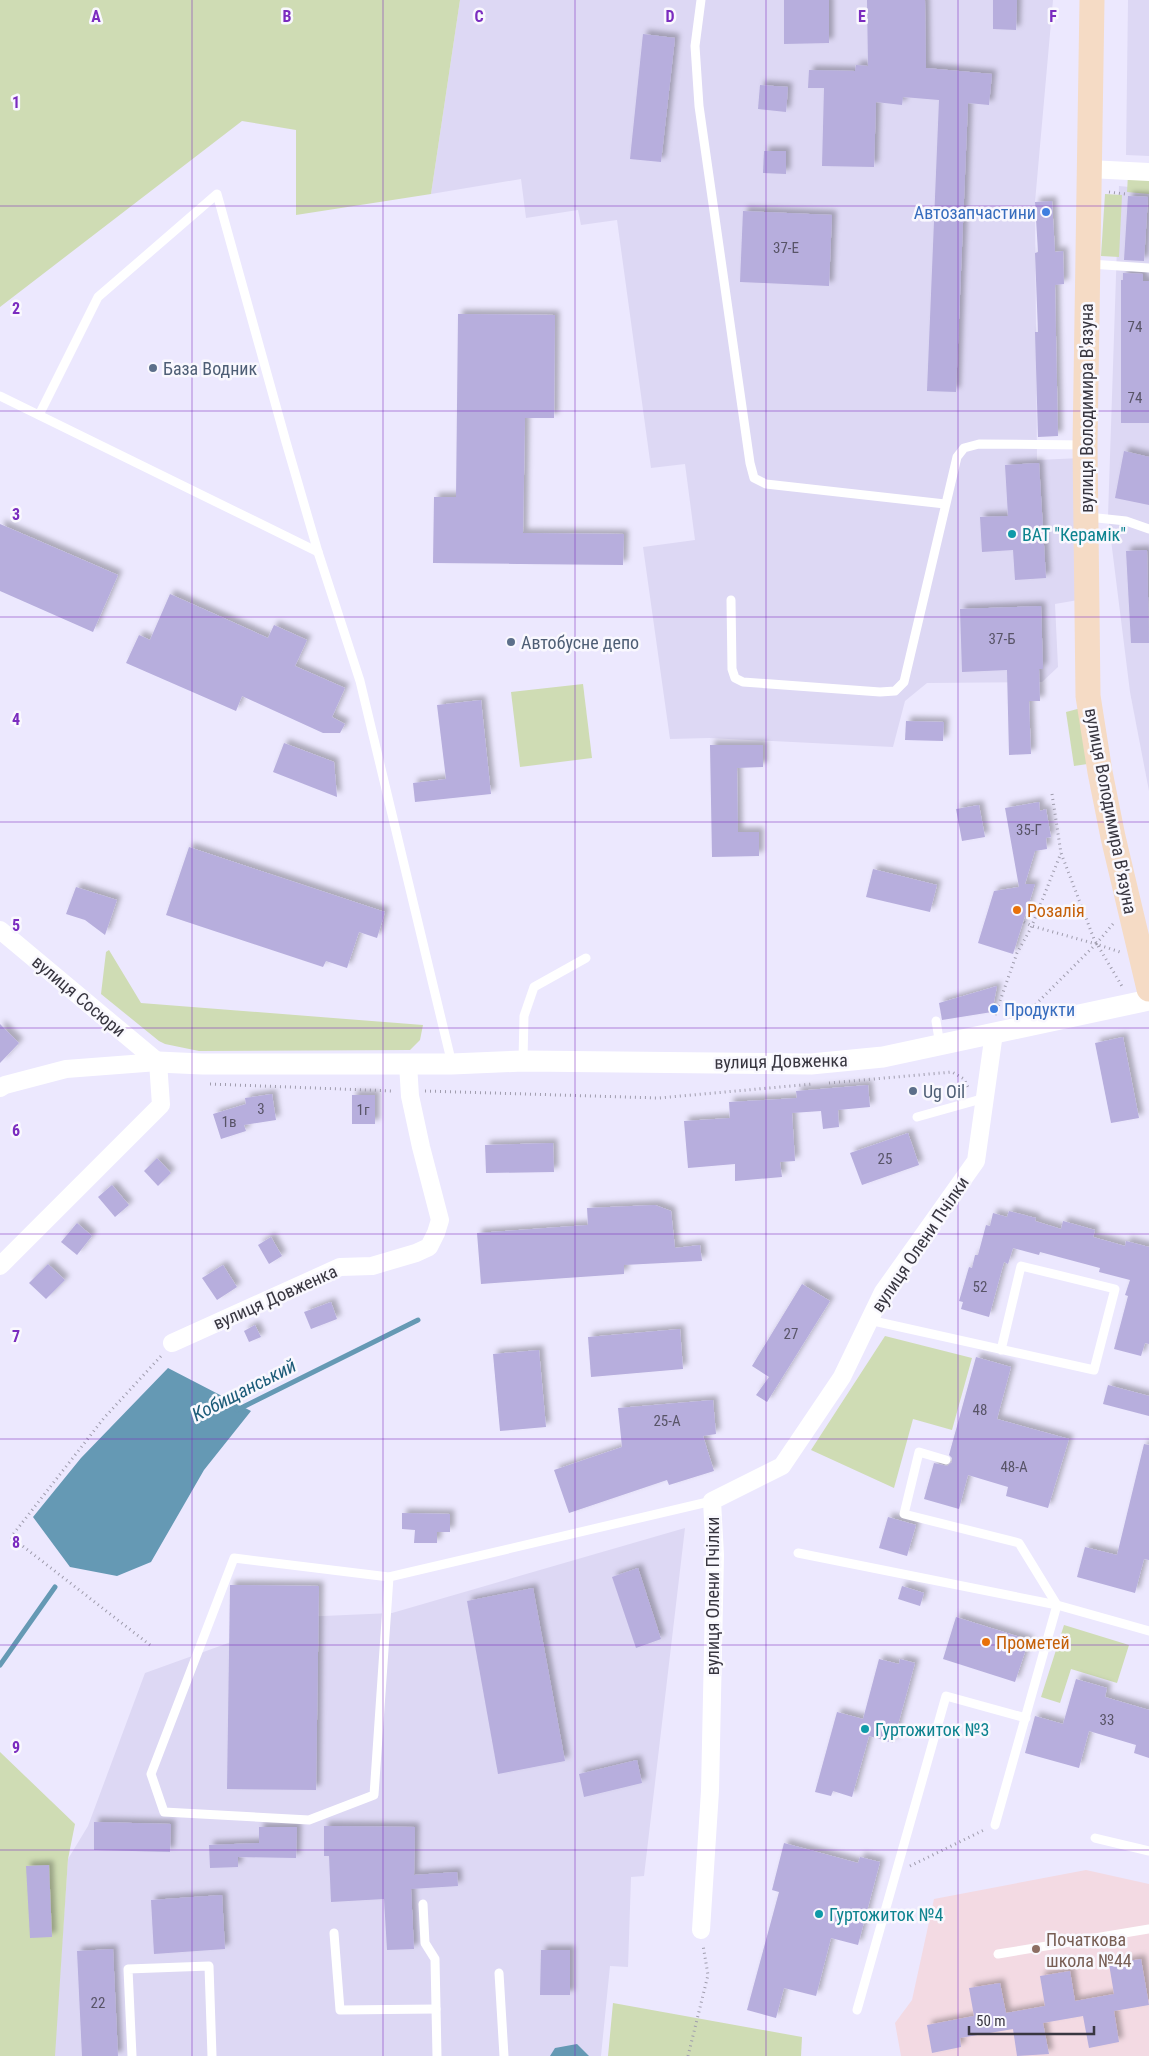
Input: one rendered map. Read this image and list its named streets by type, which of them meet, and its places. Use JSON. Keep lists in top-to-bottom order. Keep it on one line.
{"streets":{"main road":["вулиця Володимира В'язуна"],"street":["вулиця Сосюри","вулиця Довженка","вулиця Олени Пчілки"]},"crossings":[["вулиця Сосюри","вулиця Довженка"],["вулиця Довженка","вулиця Олени Пчілки"]],"water":["Кобищанський"],"places":["Автозапчастини","База Водник","ВАТ \"Керамік\"","Автобусне депо","Розалія","Продукти","Ug Oil","Прометей","Гуртожиток №3","Гуртожиток №4","Початкова школа №44"],"house_numbers":["37-Е","74","74","37-Б","35-Г","3","1г","1в","25","52","27","48","25-А","48-А","33","22"],"scale_bar":"50 m","grid":{"columns":["A","B","C","D","E","F"],"rows":["1","2","3","4","5","6","7","8","9"]}}
